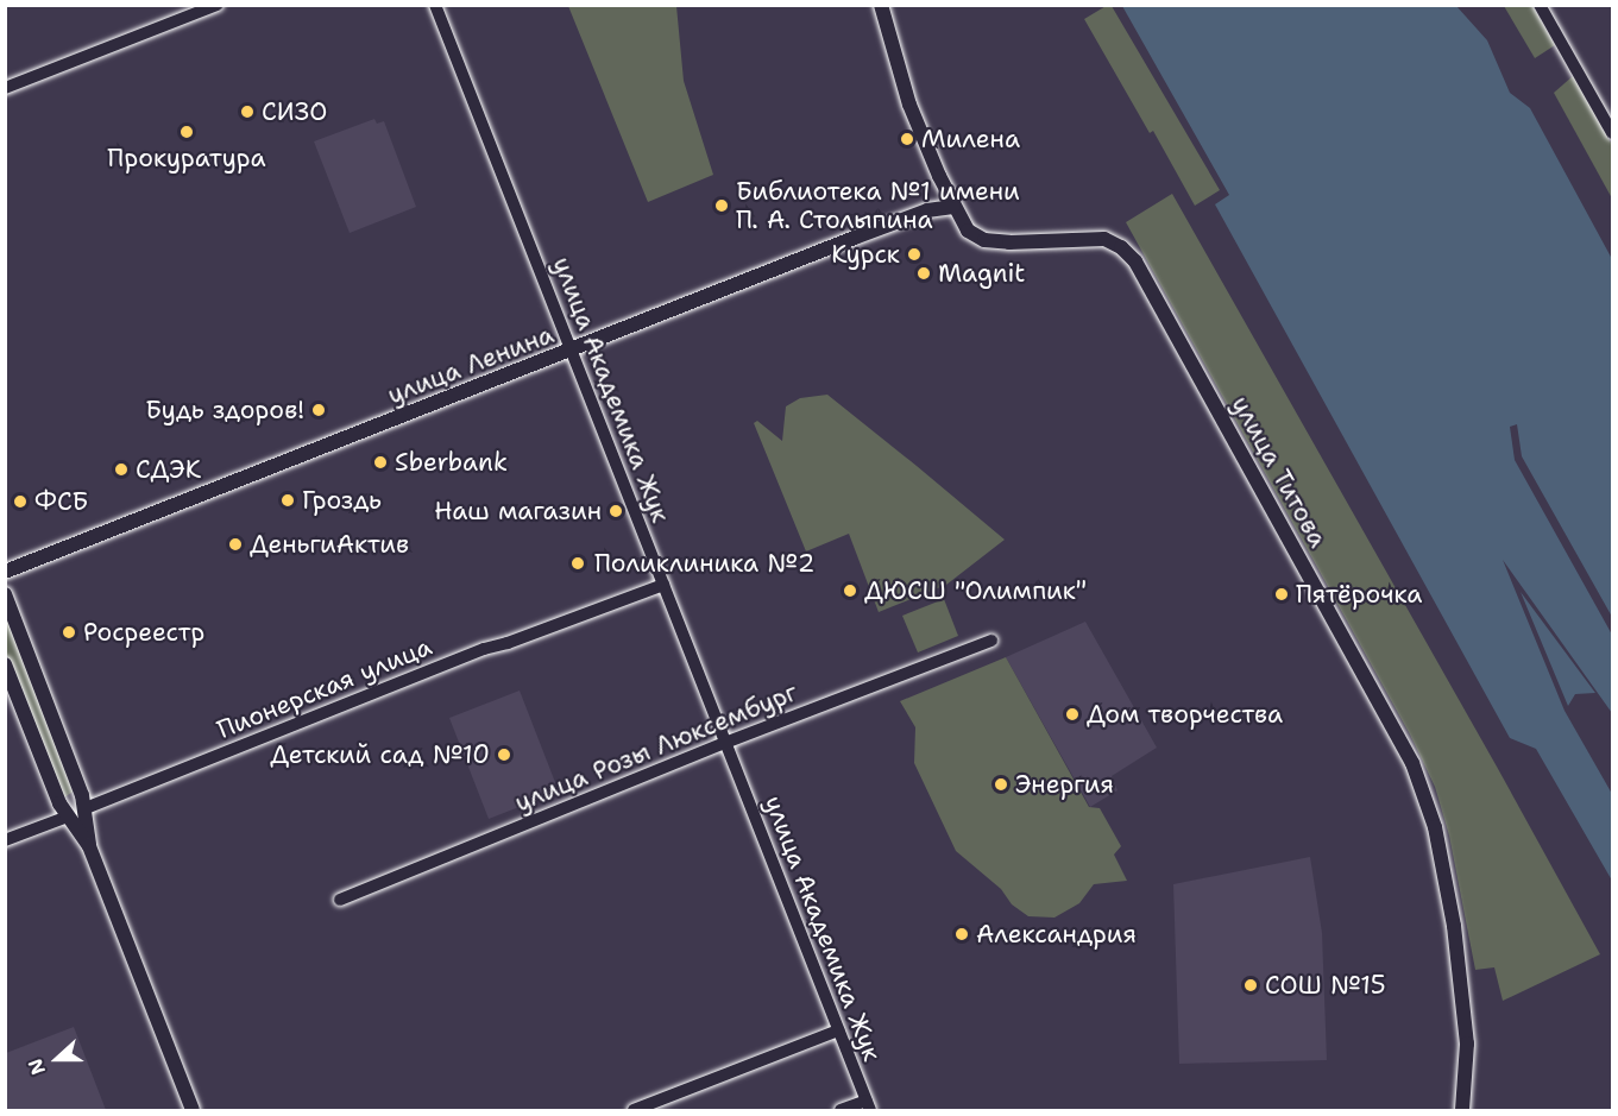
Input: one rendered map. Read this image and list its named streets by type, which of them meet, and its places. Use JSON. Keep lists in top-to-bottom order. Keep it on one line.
{"streets":{"main road":["улица Ленина","улица Титова","Пионерская улица"],"street":["улица Академика Жук","улица Розы Люксембург"]},"crossings":[["улица Ленина","улица Академика Жук"],["улица Ленина","улица Титова"],["улица Академика Жук","Пионерская улица"],["улица Академика Жук","улица Розы Люксембург"]],"places":["СИЗО","Прокуратура","Милена","Библиотека №1 имени П. А. Столыпина","Курск","Magnit","Будь здоров!","Sberbank","СДЭК","Гроздь","ФСБ","Наш магазин","ДеньгиАктив","Поликлиника №2","ДЮСШ \"Олимпик\"","Пятёрочка","Росреестр","Дом творчества","Детский сад №10","Энергия","Александрия","СОШ №15"],"north":"left"}
